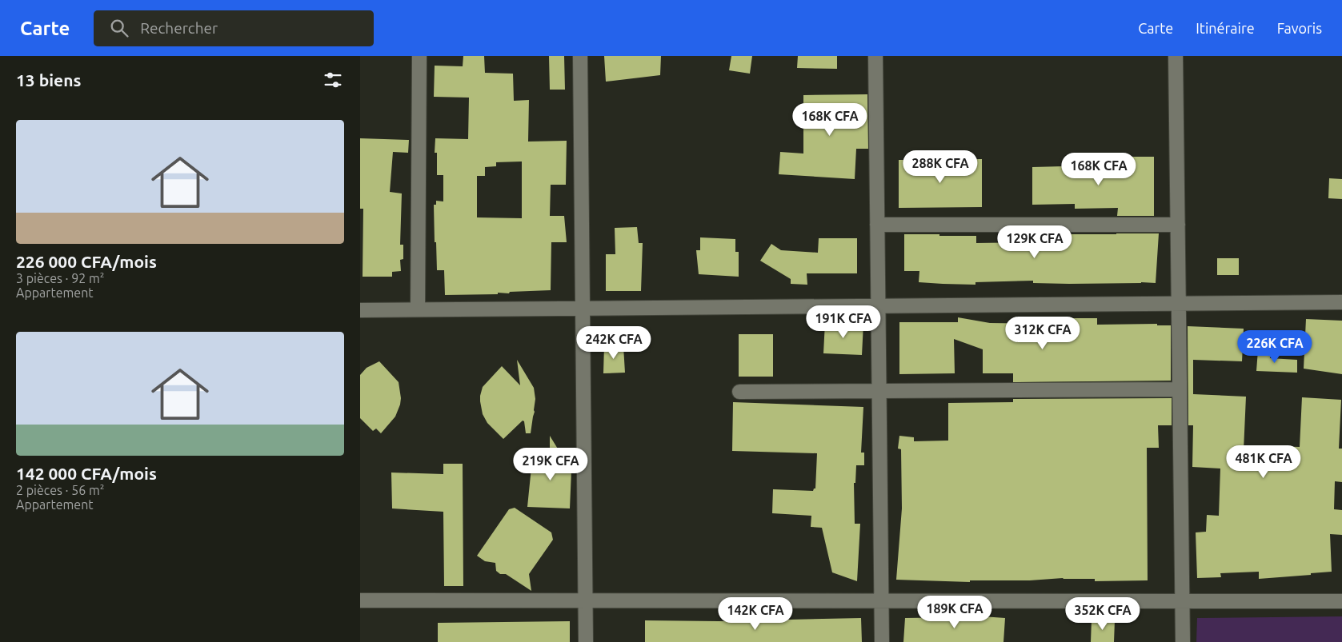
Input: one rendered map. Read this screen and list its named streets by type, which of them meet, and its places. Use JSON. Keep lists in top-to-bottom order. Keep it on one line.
{"page":{"header":"Carte","search":"Rechercher","nav":["Carte","Itinéraire","Favoris"],"heading":"13 biens","price":["168K CFA","288K CFA","168K CFA","129K CFA","191K CFA","312K CFA","242K CFA","226K CFA","481K CFA","219K CFA","189K CFA","142K CFA","352K CFA"],"list":[{"name":"226 000 CFA/mois","note":"3 pièces · 92 m² · Appartement"},{"name":"142 000 CFA/mois","note":"2 pièces · 56 m² · Appartement"}]}}
